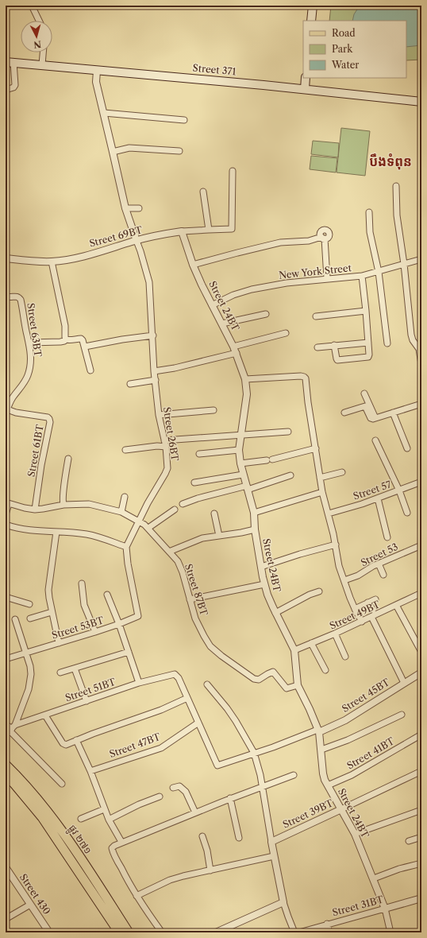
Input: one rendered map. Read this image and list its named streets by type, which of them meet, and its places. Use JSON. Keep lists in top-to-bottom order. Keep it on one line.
{"streets":{"main road":["Street 371","ផ្លូវ ២៧១"],"street":["Street 69BT","New York Street","Street 24BT","Street 63BT","Street 26BT","Street 61BT","Street 57","Street 53","Street 87BT","Street 49BT","Street 53BT","Street 51BT","Street 45BT","Street 47BT","Street 41BT","Street 39BT","Street 430","Street 31BT"]},"crossings":[["Street 69BT","Street 24BT"],["Street 69BT","Street 26BT"],["New York Street","Street 24BT"],["Street 24BT","Street 87BT"],["Street 24BT","Street 49BT"],["Street 24BT","Street 45BT"],["Street 24BT","Street 41BT"],["Street 24BT","Street 39BT"],["Street 24BT","Street 31BT"],["Street 63BT","Street 61BT"],["Street 26BT","Street 87BT"],["Street 26BT","Street 53BT"],["Street 61BT","Street 87BT"]],"districts":["បឹងទំពុន"],"legend":["Road","Park","Water"],"north":"bottom"}
